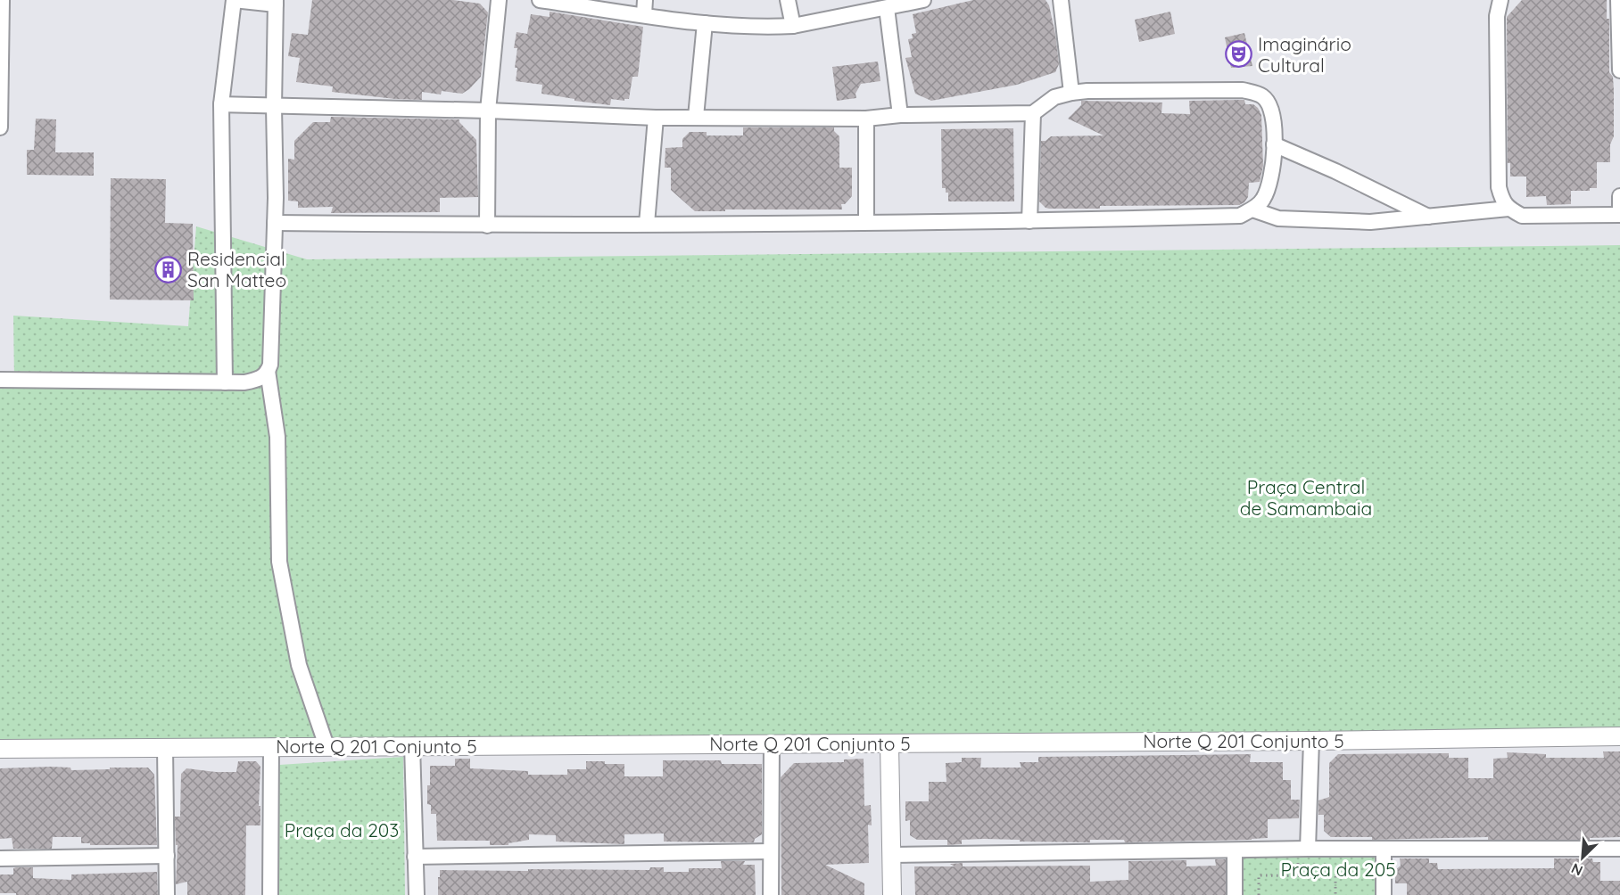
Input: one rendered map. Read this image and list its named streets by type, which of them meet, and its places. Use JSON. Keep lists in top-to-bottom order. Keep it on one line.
{"streets":{"street":["Norte Q 201 Conjunto 5"]},"parks":["Praça Central de Samambaia","Praça da 203","Praça da 205"],"places":{"theatre":["Imaginário Cultural"],"building":["Residencial San Matteo"]},"north":"bottom left"}
